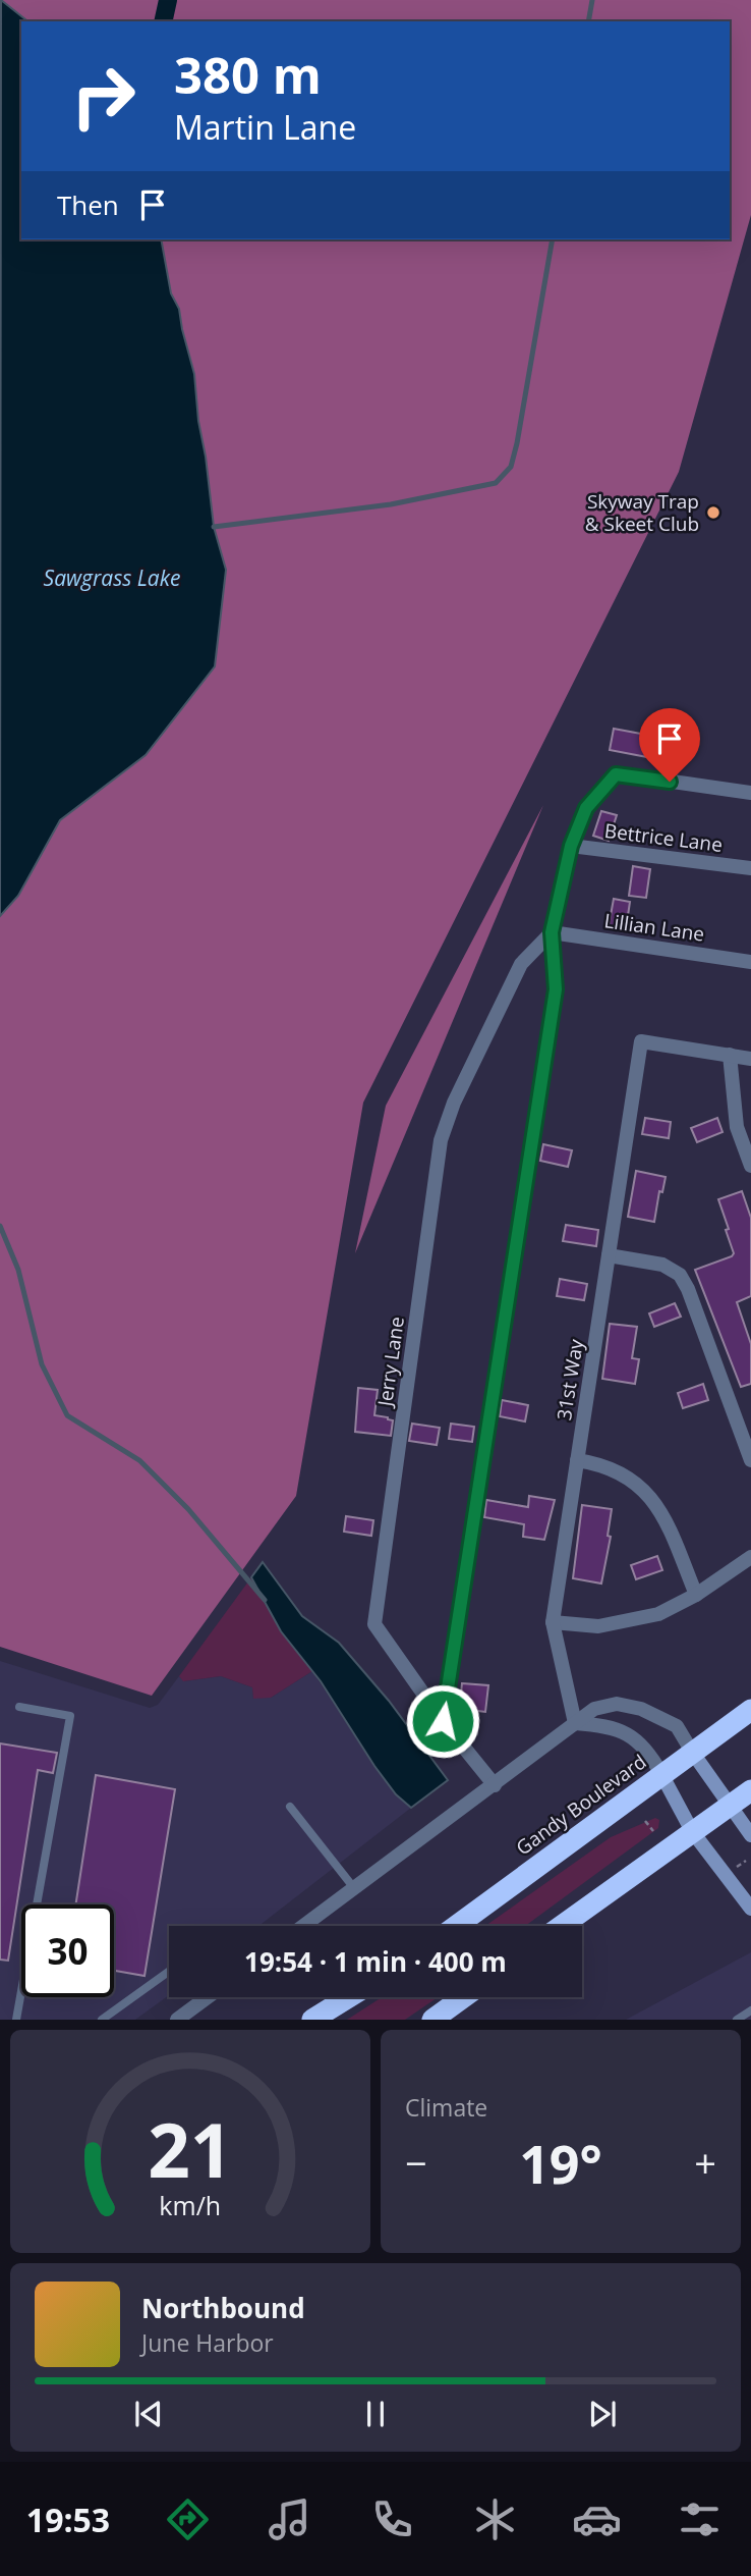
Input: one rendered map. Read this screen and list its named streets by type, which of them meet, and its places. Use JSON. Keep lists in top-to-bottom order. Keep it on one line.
{"streets":{"highway":["Gandy Boulevard"],"street":["Bettrice Lane","Lillian Lane","Jerry Lane","31st Way"]},"crossings":[["Lillian Lane","Jerry Lane"]],"water":["Sawgrass Lake"],"places":["Skyway Trap & Skeet Club"],"page":{"turn":["380 m","Martin Lane"],"then":"Then","limit":"30","trip":"19:54 · 1 min · 400 m","tile":"Climate","heat":["−","19°","+"],"song":["Northbound","June Harbor"],"tabs":"19:53","gauge":["21","km/h"]}}
